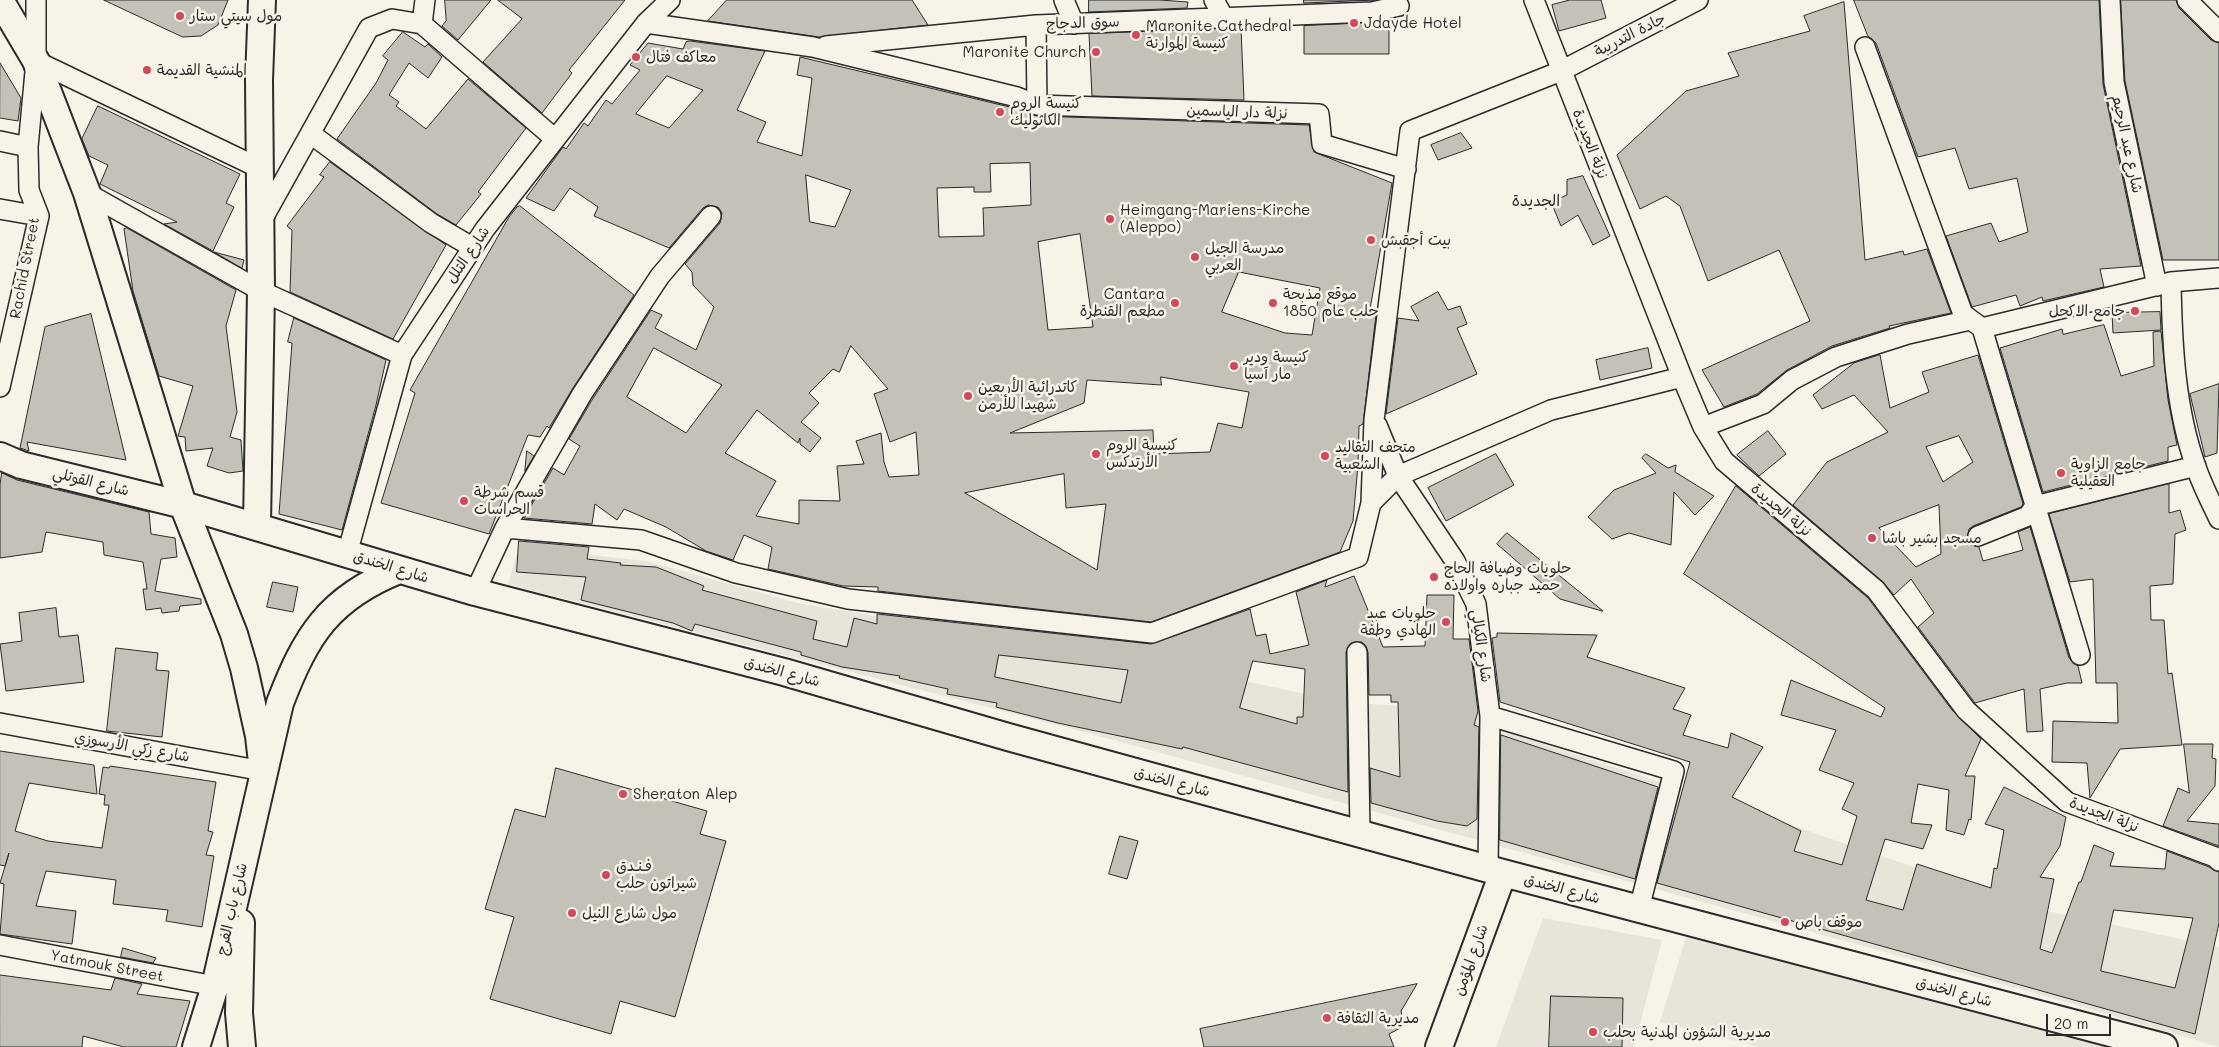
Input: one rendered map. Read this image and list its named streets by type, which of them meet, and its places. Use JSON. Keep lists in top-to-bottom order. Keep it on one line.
{"streets":{"main road":["شارع القوتلي","شارع الخندق","شارع باب الفرج","شارع المؤمن"],"street":["سوق الدجاج","جادة التدريبة","نزلة دار الياسمين","نزلة الجديدة","شارع عبد الرحيم","شارع التلل","Rachid Street","شارع الكيالي","شارع زكي الأرسوزي","Yatmouk Street"]},"crossings":[["سوق الدجاج","نزلة دار الياسمين"],["جادة التدريبة","نزلة دار الياسمين"],["جادة التدريبة","نزلة الجديدة"],["شارع التلل","شارع الخندق"],["Rachid Street","شارع باب الفرج"],["شارع القوتلي","شارع الخندق"],["شارع القوتلي","شارع باب الفرج"],["شارع الخندق","شارع الكيالي"],["شارع الخندق","شارع باب الفرج"],["شارع الخندق","شارع المؤمن"],["شارع الكيالي","شارع المؤمن"],["شارع زكي الأرسوزي","شارع باب الفرج"],["شارع باب الفرج","Yatmouk Street"]],"districts":["الجديدة"],"places":["مول سيتي ستار","Jdayde Hotel","Maronite Cathedral كنيسة الموارنة","Maronite Church","معاكف فتال","المنشية القديمة","كنيسة الروم الكاثوليك","Heimgang-Mariens-Kirche (Aleppo)","بيت أجقبش","مدرسة الجيل العربي","Cantara مطعم القنطرة","موقع مذبحة حلب عام 1850","جامع الاكحل","كنيسة ودير مار آسيا","كاتدرائية الأربعين شهيدا للأرمن","كنيسة الروم الأرتدكس","متحف التقاليد الشعبية","جامع الزاوية العقيلية","قسم شرطة الحراسات","مسجد بشير باشا","حلويات وضيافة الحاج حميد جباره واولاده","حلويات عبد الهادي وطفة","Sheraton Alep","فـنـدق شيراتون حلب","مول شارع النيل","موقف باص","مديرية الثقافة","مديرية الشؤون المدنية بحلب"],"scale_bar":"20 m"}
